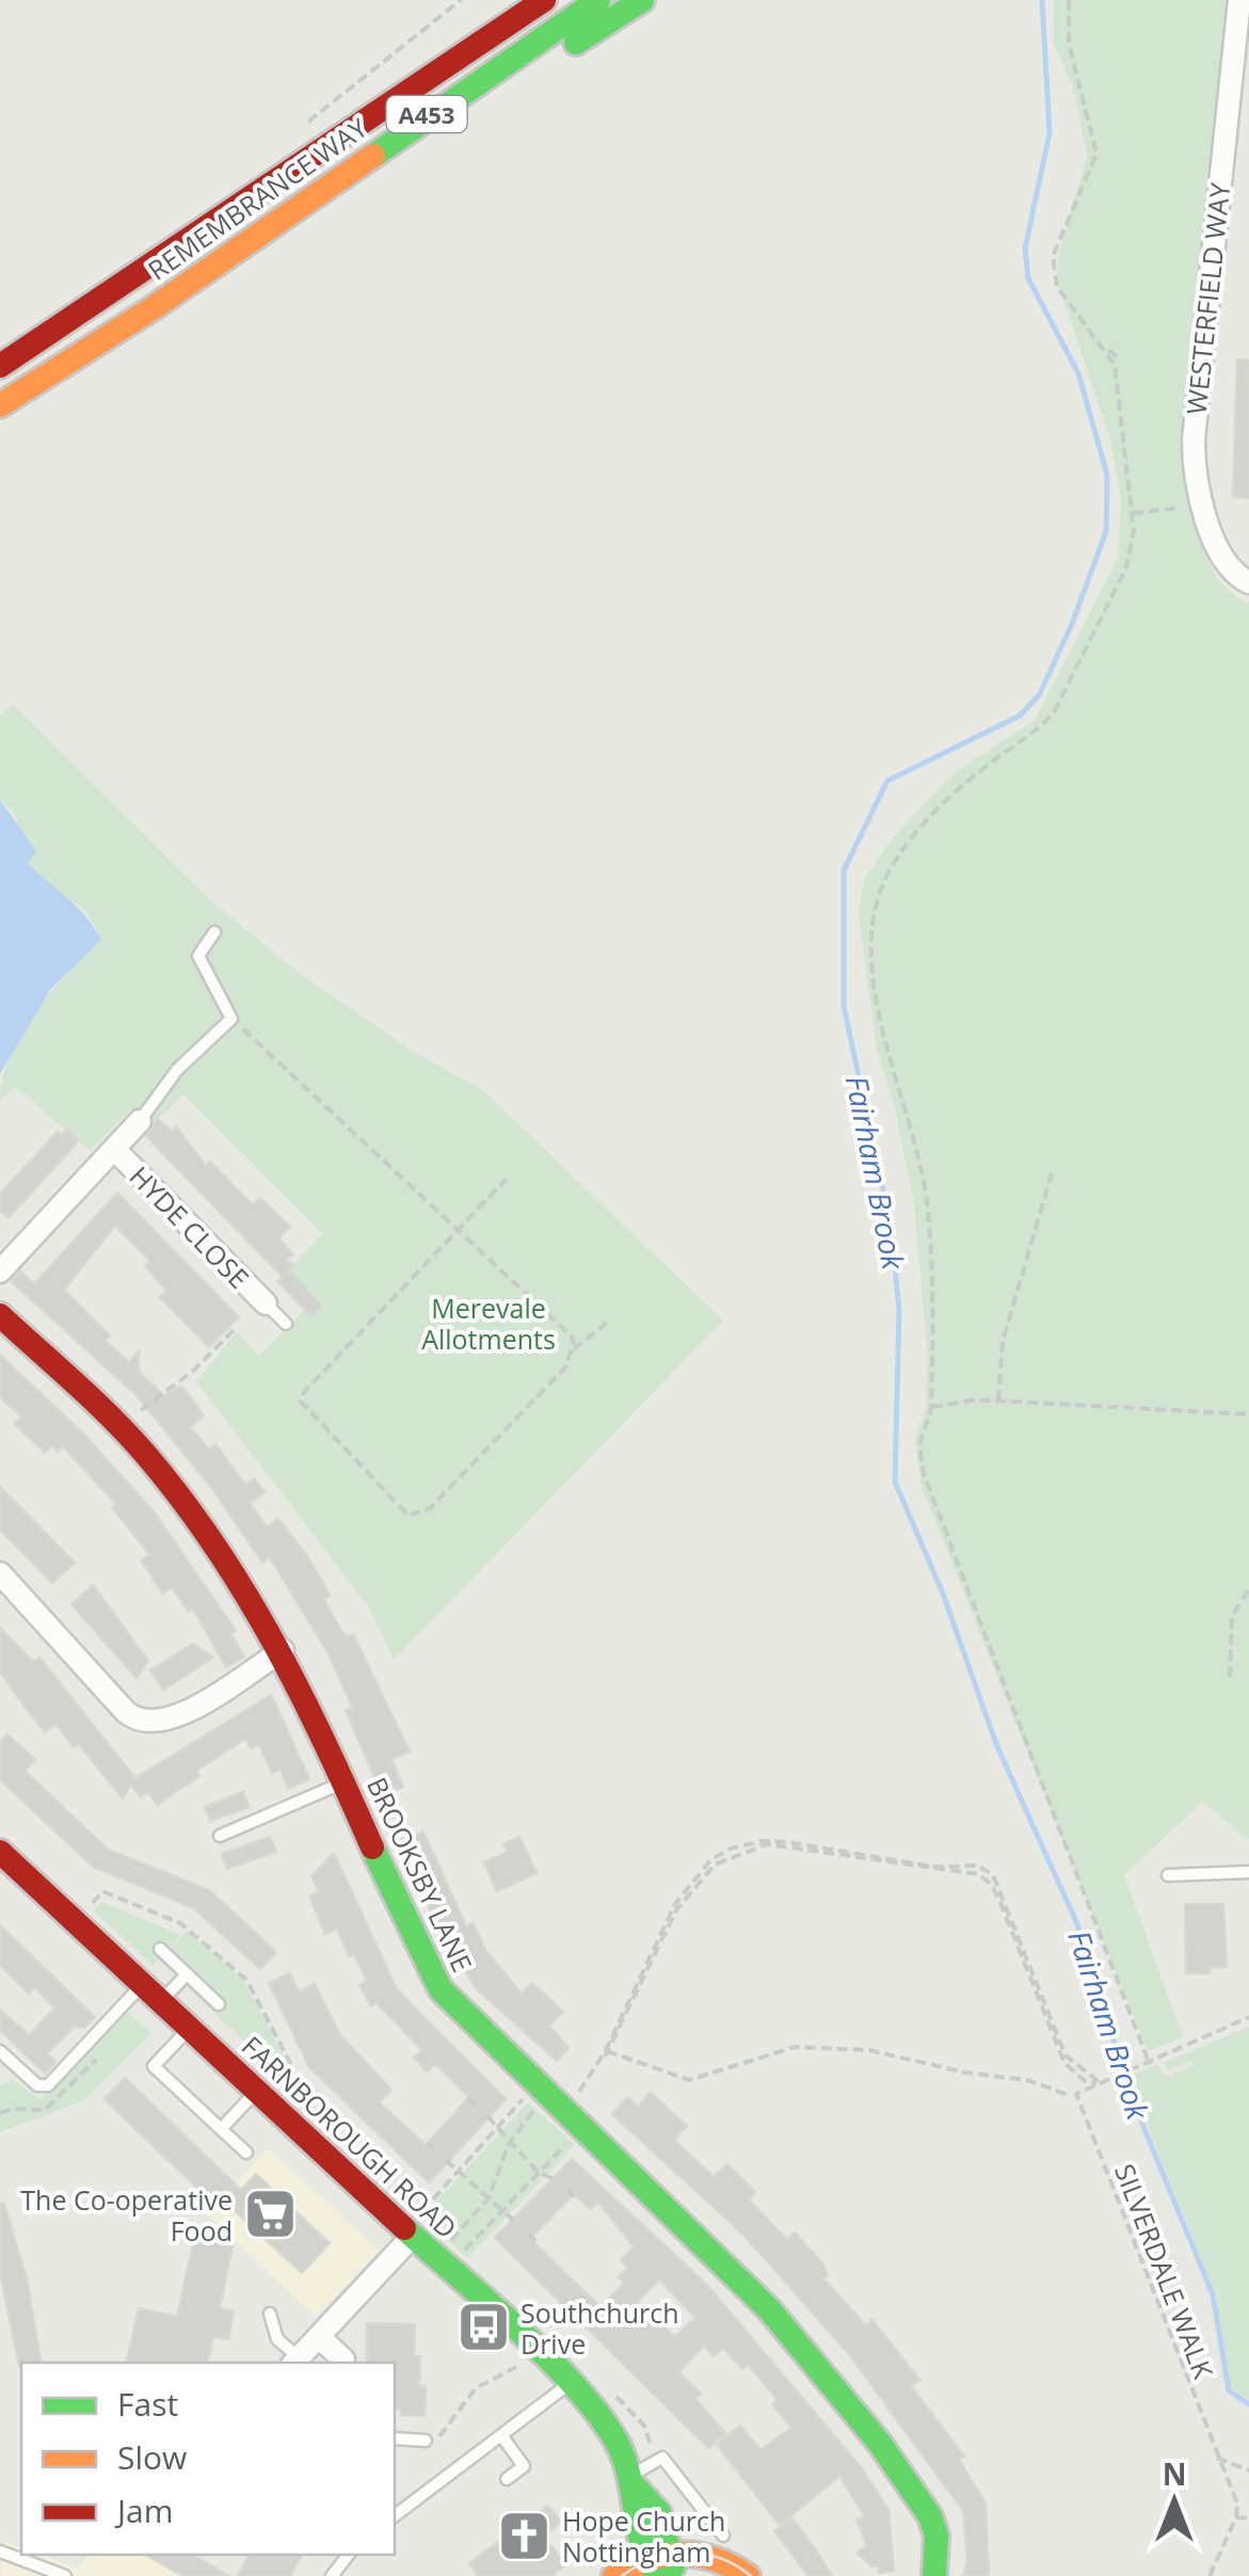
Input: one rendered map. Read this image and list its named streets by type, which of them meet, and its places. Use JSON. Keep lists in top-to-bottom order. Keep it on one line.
{"streets":{"main road":["A453","REMEMBRANCE WAY","BROOKSBY LANE","FARNBOROUGH ROAD"],"street":["WESTERFIELD WAY","HYDE CLOSE"],"path":["SILVERDALE WALK"]},"water":["Fairham Brook"],"parks":["Merevale Allotments"],"places":{"supermarket":["The Co-operative Food"],"bus stop":["Southchurch Drive"],"church":["Hope Church Nottingham"]},"legend":["Fast","Slow","Jam"],"north":"top"}
